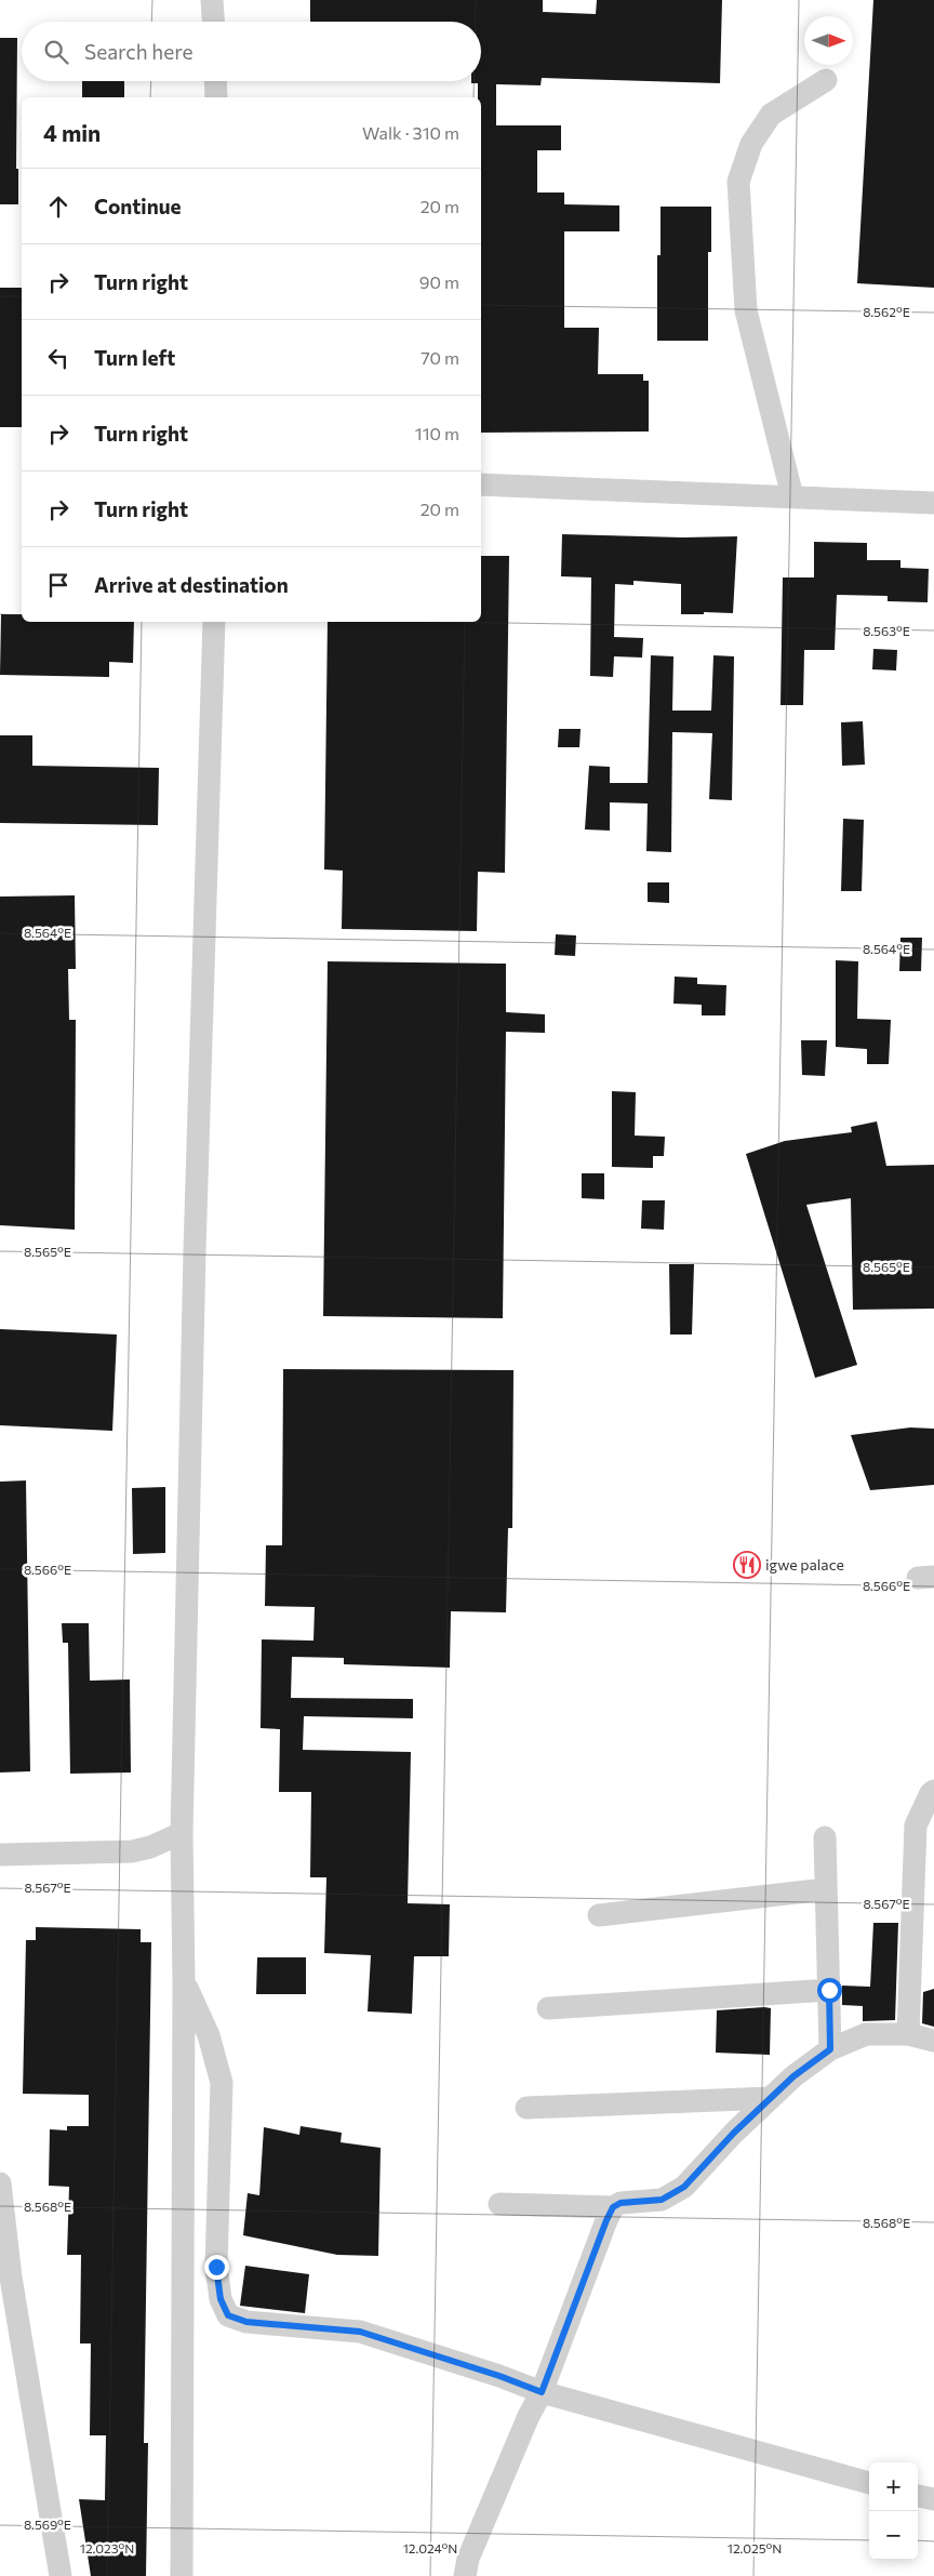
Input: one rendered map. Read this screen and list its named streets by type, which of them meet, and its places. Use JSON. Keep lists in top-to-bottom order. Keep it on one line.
{"places":{"restaurant":["igwe palace"]},"north":"right","page":{"search":"Search here","heading":["4 min","Walk · 310 m"],"list":[["Continue","20 m"],["Turn right","90 m"],["Turn left","70 m"],["Turn right","110 m"],["Turn right","20 m"],"Arrive at destination"],"map_buttons":["+","−"]},"coordinates":["8.562°E","8.563°E","8.564°E","8.565°E","8.566°E","8.567°E","8.568°E","8.569°E","12.023°N","12.024°N","12.025°N"]}
